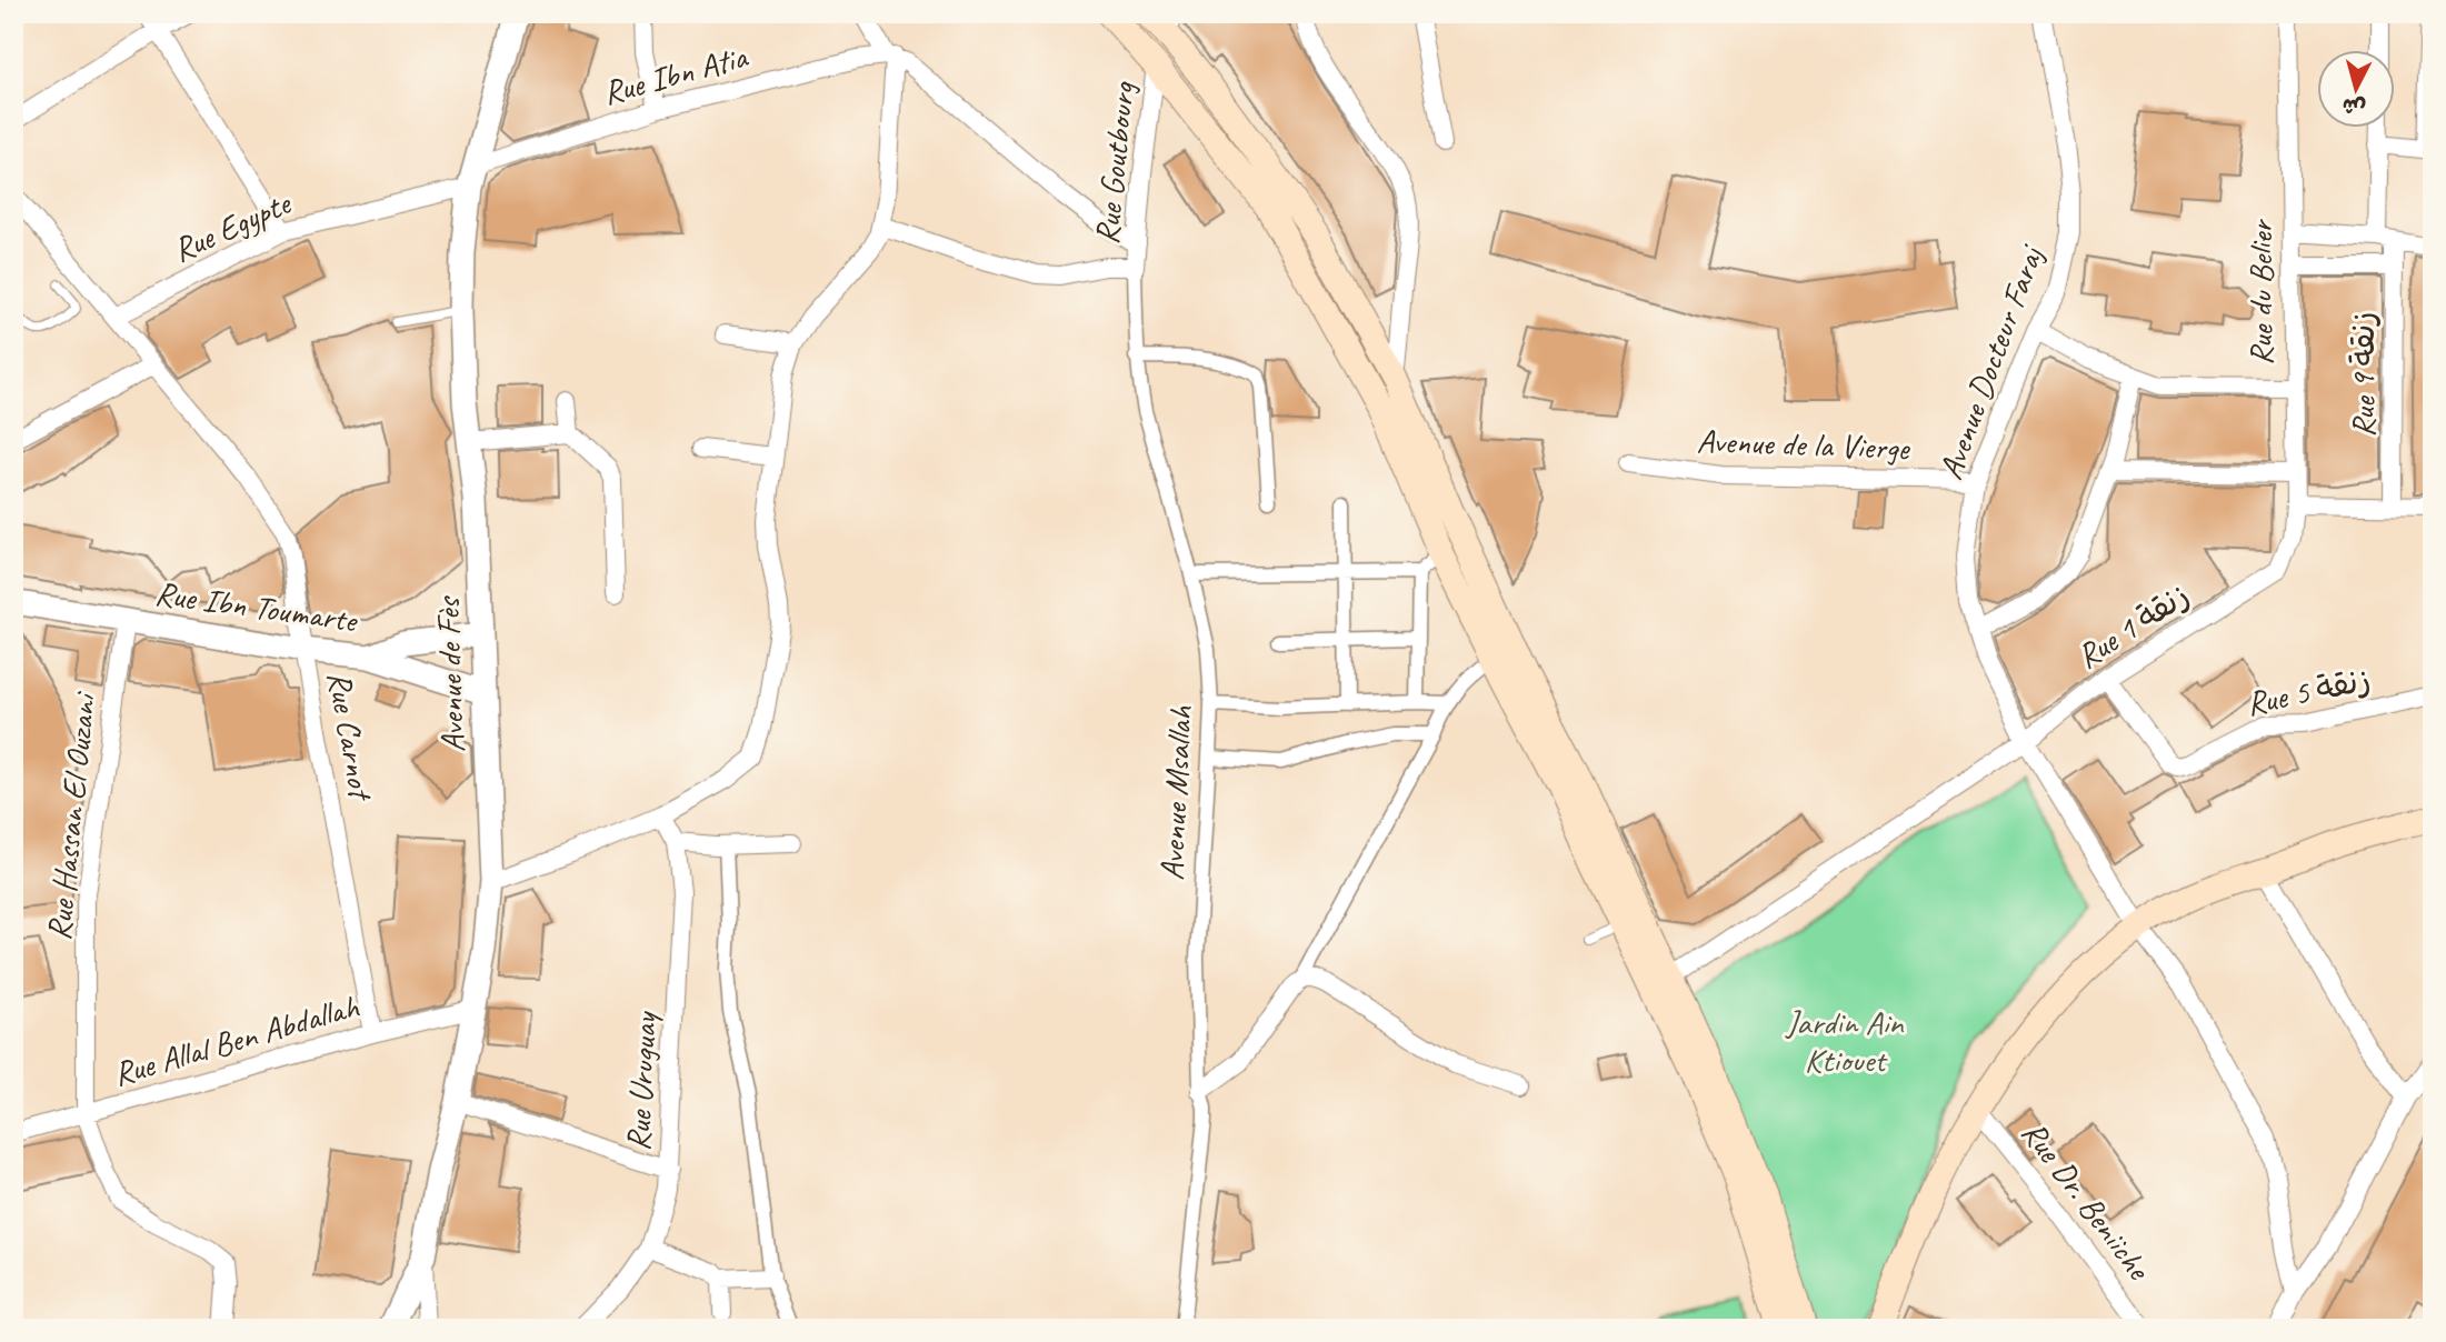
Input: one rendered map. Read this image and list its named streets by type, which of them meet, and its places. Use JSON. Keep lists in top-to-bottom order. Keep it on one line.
{"streets":{"street":["Rue Ibn Atia","Rue Goutbourg","Rue Egypte","Rue du Belier","Avenue Docteur Faraj","Rue 9 زنقة","Avenue de la Vierge","Rue Ibn Toumarte","Rue 1 زنقة","Avenue de Fès","Rue 5 زنقة","Rue Carnot","Avenue Msallah","Rue Hassan El Ouzani","Rue Allal Ben Abdallah","Rue Uruguay","Rue Dr. Beniiche"]},"crossings":[["Rue Ibn Atia","Rue Egypte"],["Rue Ibn Atia","Avenue de Fès"],["Rue Goutbourg","Avenue Msallah"],["Rue Egypte","Avenue de Fès"],["Rue Egypte","Rue Carnot"],["Rue du Belier","Rue 1 زنقة"],["Avenue Docteur Faraj","Avenue de la Vierge"],["Avenue Docteur Faraj","Rue 1 زنقة"],["Rue Ibn Toumarte","Avenue de Fès"],["Rue Ibn Toumarte","Rue Carnot"],["Rue Ibn Toumarte","Rue Hassan El Ouzani"],["Rue 1 زنقة","Rue 5 زنقة"],["Avenue de Fès","Rue Allal Ben Abdallah"],["Rue Carnot","Rue Allal Ben Abdallah"],["Rue Hassan El Ouzani","Rue Allal Ben Abdallah"]],"parks":["Jardin Ain Ktiouet"],"north":"bottom"}
